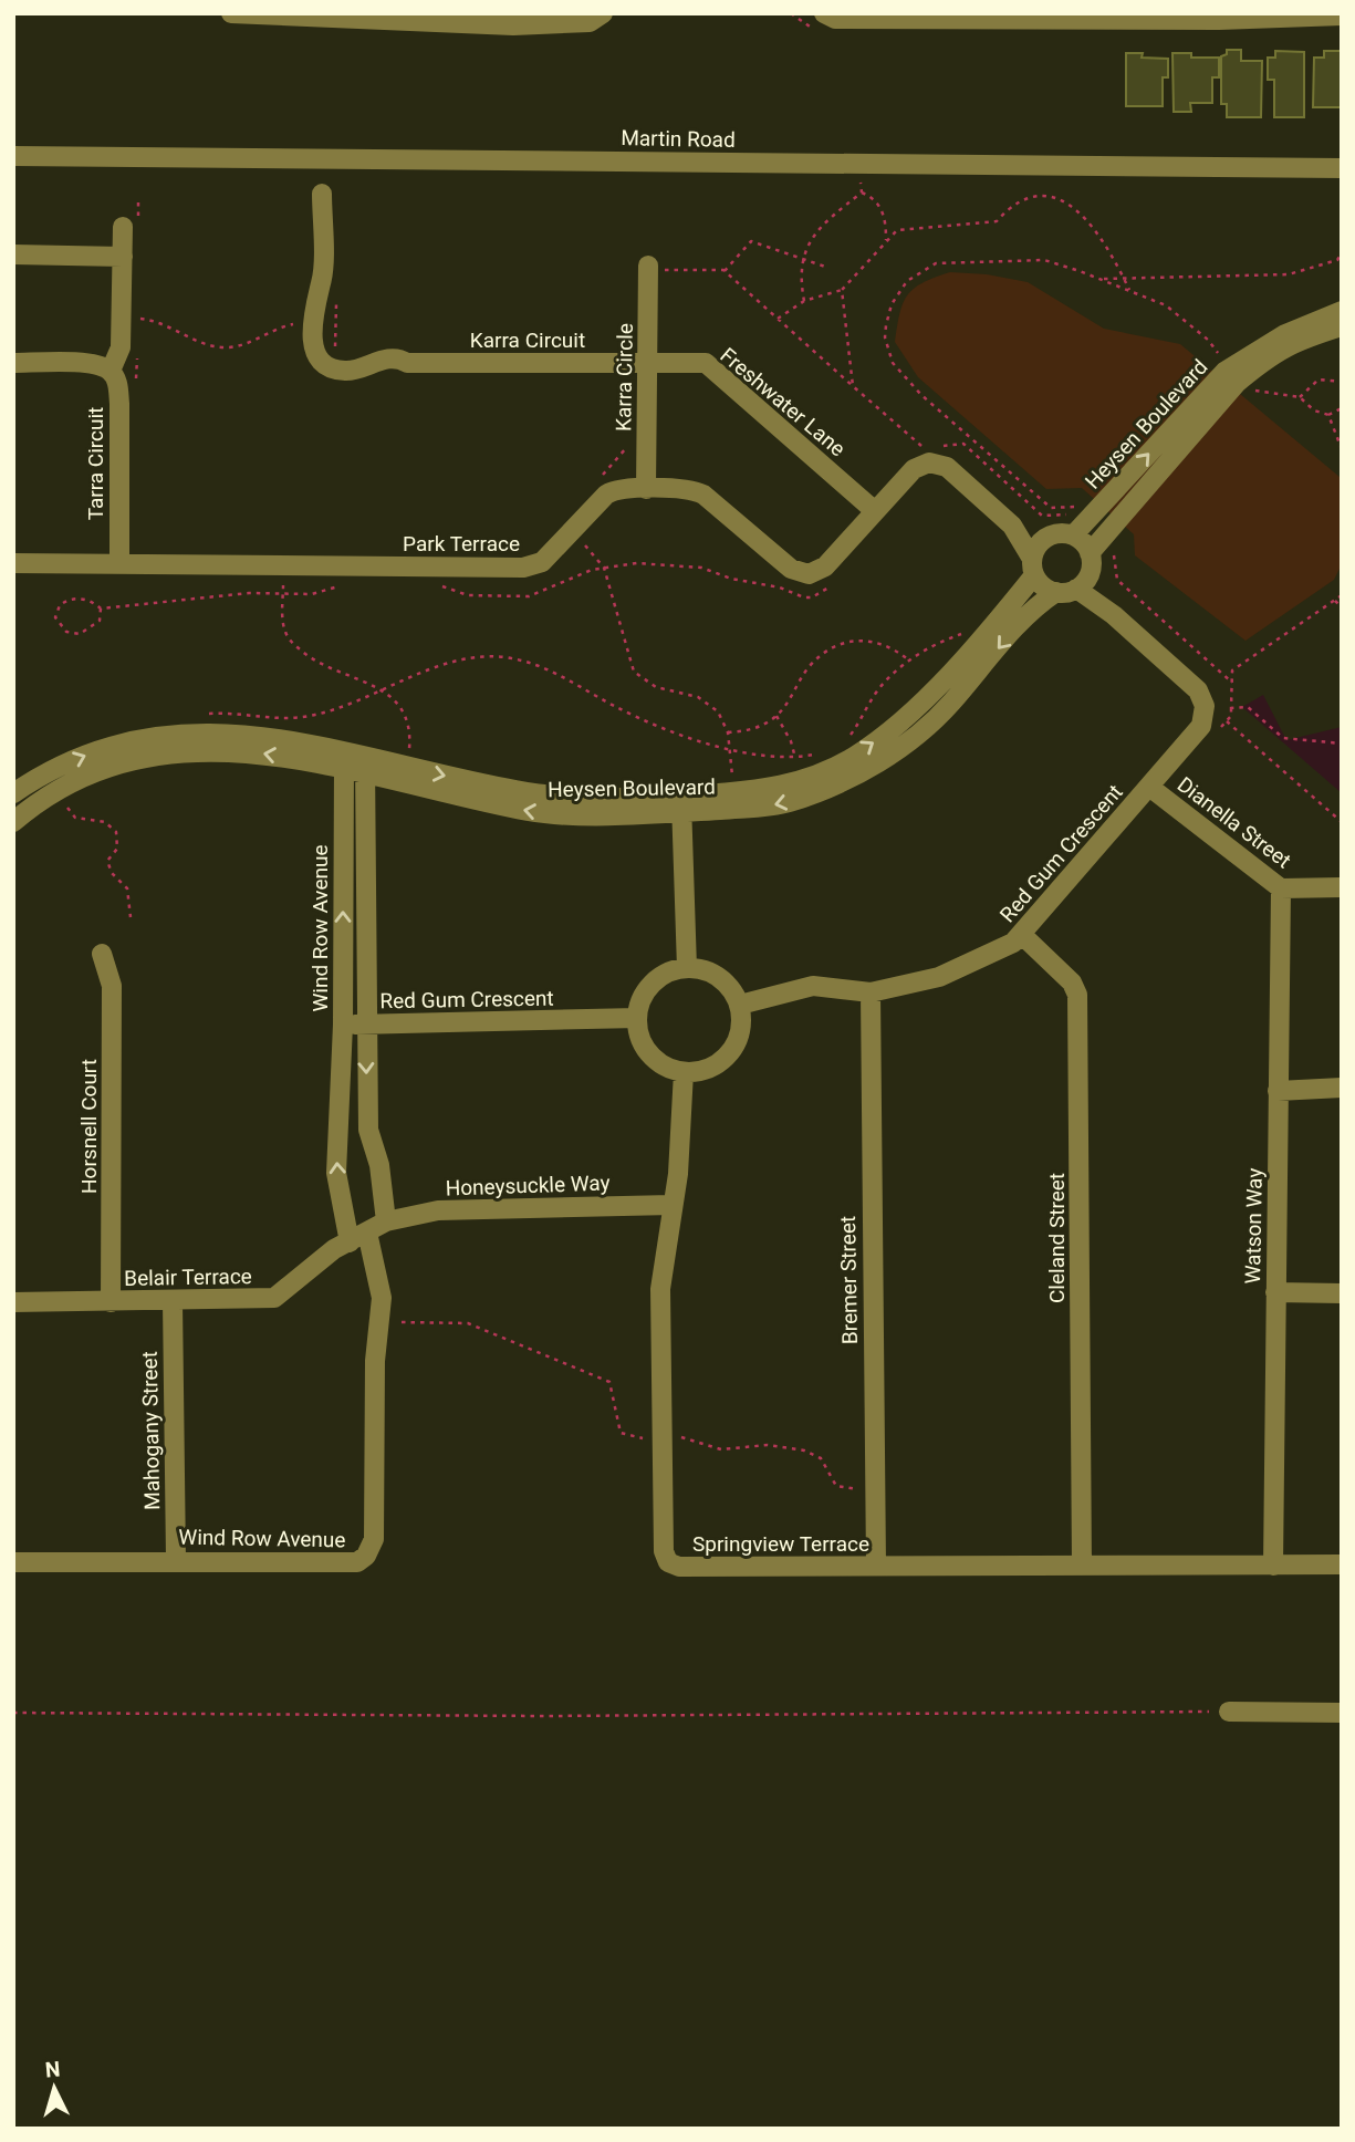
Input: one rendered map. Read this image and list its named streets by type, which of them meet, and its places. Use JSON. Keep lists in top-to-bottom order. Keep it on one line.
{"streets":{"street":["Martin Road","Karra Circuit","Karra Circle","Freshwater Lane","Heysen Boulevard","Tarra Circuit","Park Terrace","Dianella Street","Red Gum Crescent","Wind Row Avenue","Horsnell Court","Honeysuckle Way","Watson Way","Cleland Street","Belair Terrace","Bremer Street","Mahogany Street","Springview Terrace"]},"crossings":[["Karra Circuit","Karra Circle"],["Karra Circuit","Freshwater Lane"],["Karra Circle","Freshwater Lane"],["Karra Circle","Park Terrace"],["Freshwater Lane","Park Terrace"],["Heysen Boulevard","Red Gum Crescent"],["Heysen Boulevard","Wind Row Avenue"],["Tarra Circuit","Park Terrace"],["Dianella Street","Red Gum Crescent"],["Dianella Street","Watson Way"],["Red Gum Crescent","Wind Row Avenue"],["Red Gum Crescent","Cleland Street"],["Red Gum Crescent","Bremer Street"],["Red Gum Crescent","Springview Terrace"],["Wind Row Avenue","Belair Terrace"],["Wind Row Avenue","Mahogany Street"],["Horsnell Court","Belair Terrace"],["Honeysuckle Way","Belair Terrace"],["Honeysuckle Way","Springview Terrace"],["Watson Way","Springview Terrace"],["Cleland Street","Springview Terrace"],["Belair Terrace","Mahogany Street"],["Bremer Street","Springview Terrace"]],"north":"top"}
